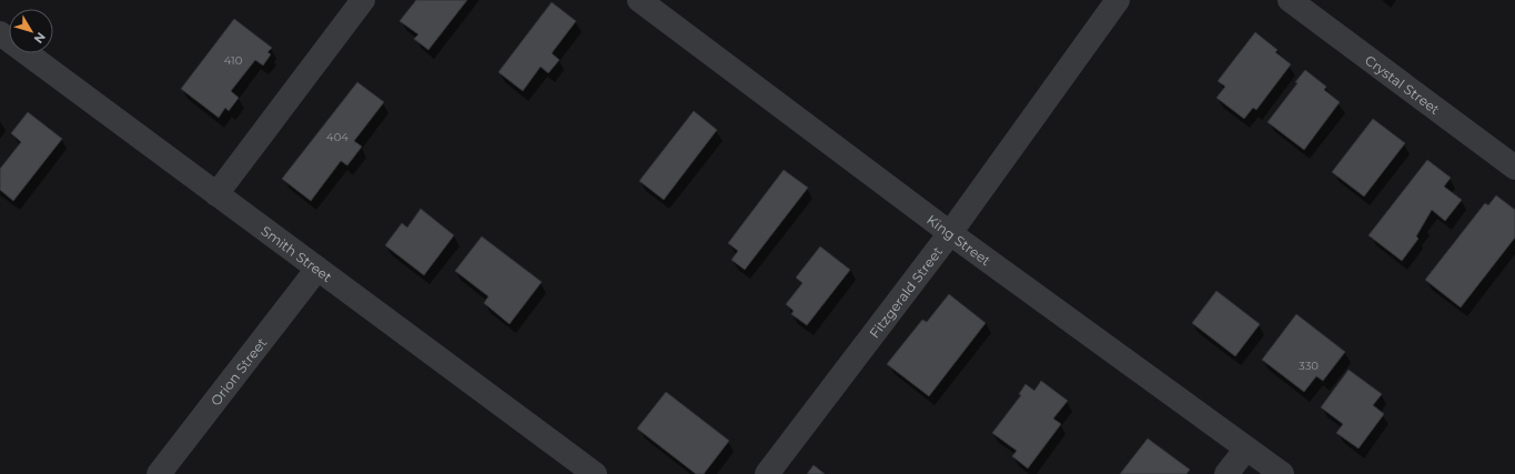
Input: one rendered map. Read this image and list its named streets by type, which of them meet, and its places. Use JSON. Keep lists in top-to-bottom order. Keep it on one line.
{"streets":{"street":["Crystal Street","King Street","Smith Street","Fitzgerald Street","Orion Street"]},"crossings":[["King Street","Fitzgerald Street"],["Smith Street","Orion Street"]],"house_numbers":["410","404","330"],"north":"bottom right"}
